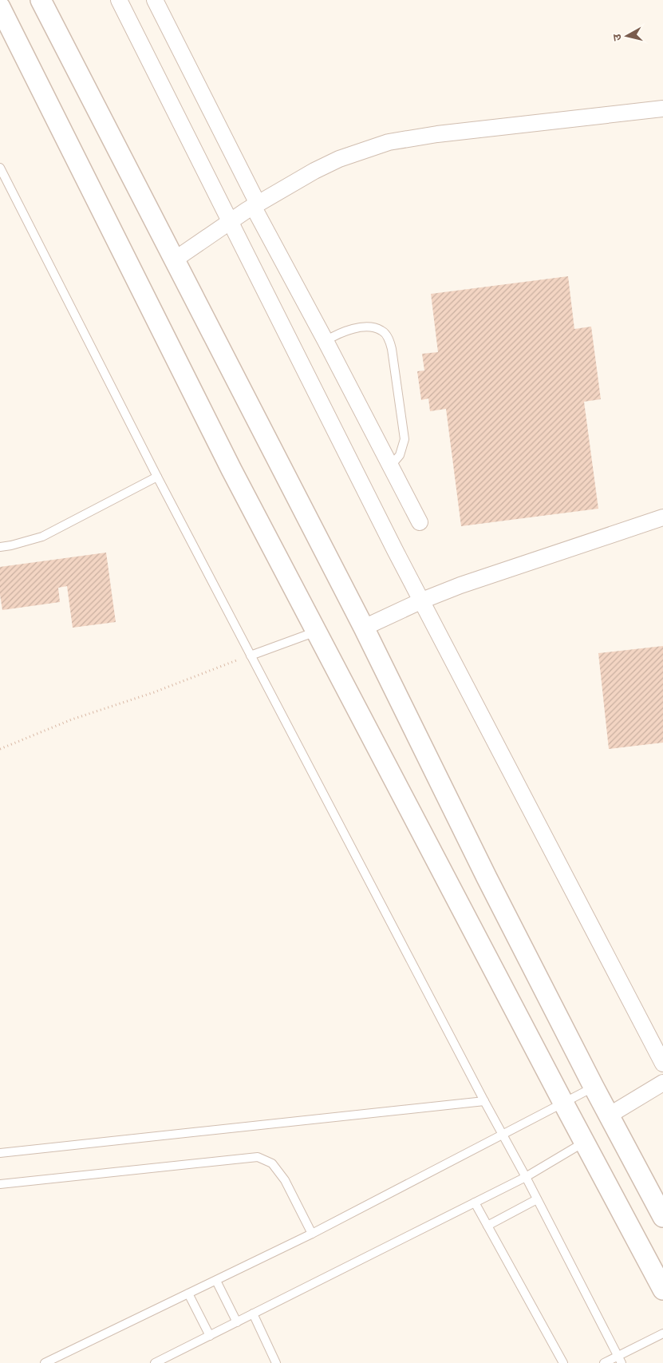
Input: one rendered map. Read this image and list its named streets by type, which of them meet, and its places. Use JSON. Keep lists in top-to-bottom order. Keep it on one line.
{"north":"left"}
